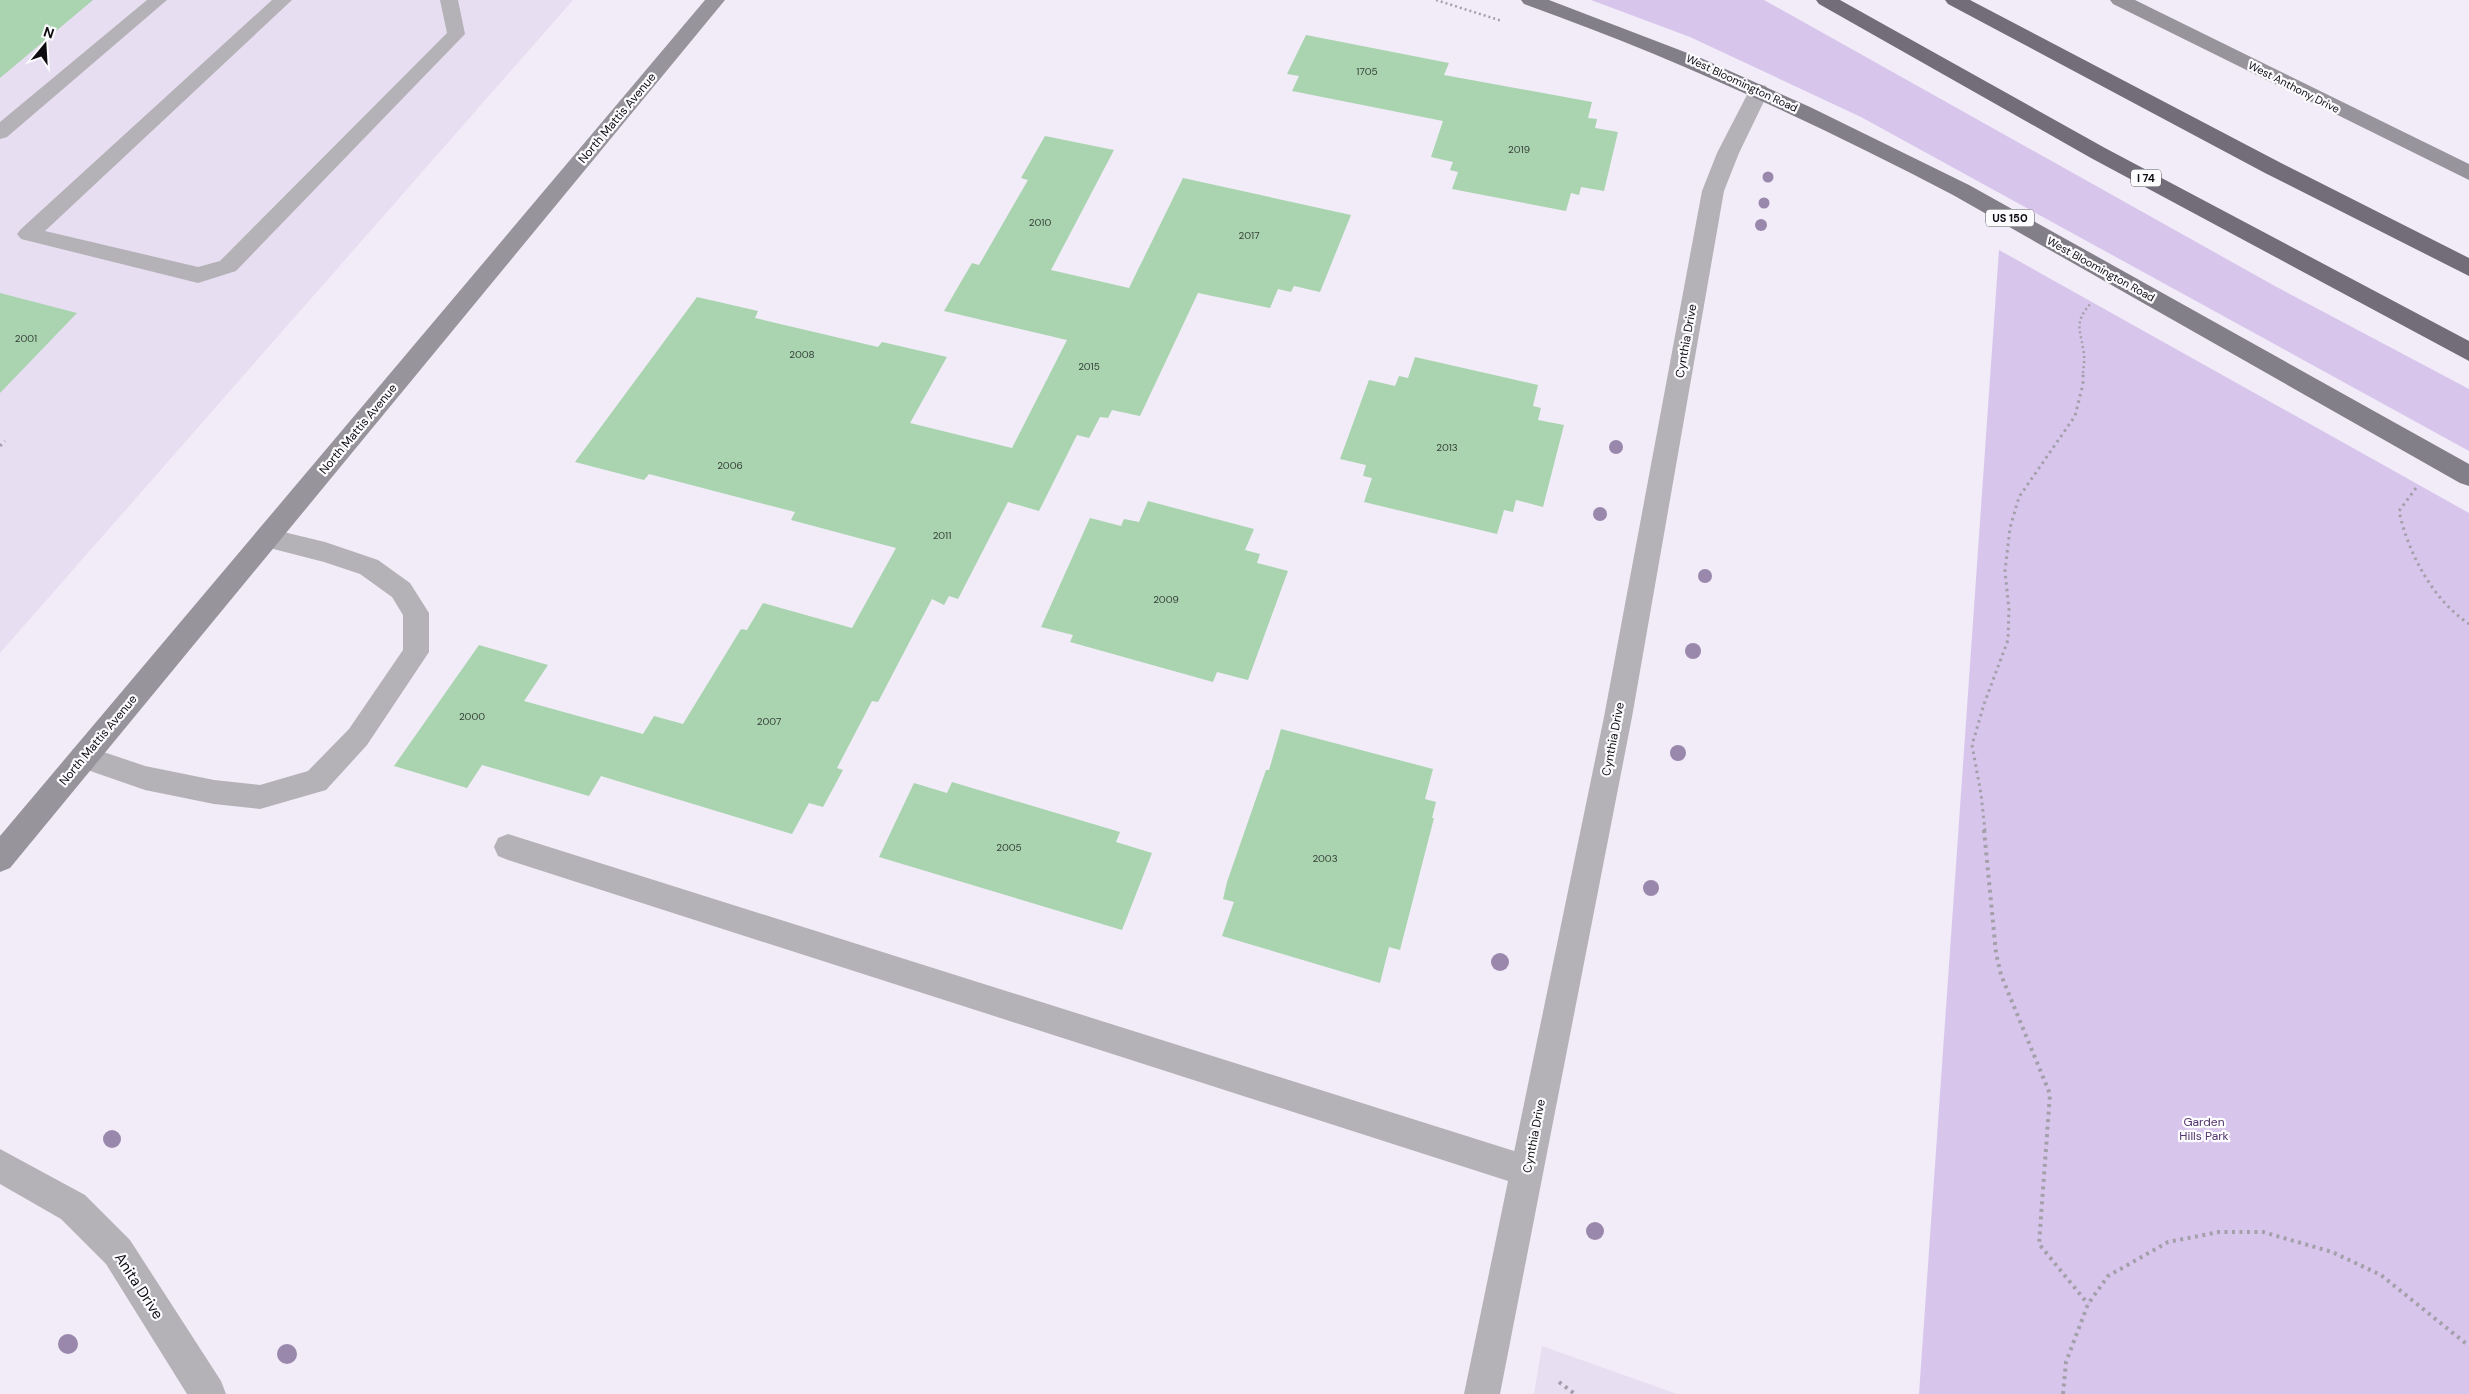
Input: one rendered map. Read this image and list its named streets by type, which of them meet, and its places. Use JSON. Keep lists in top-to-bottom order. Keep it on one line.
{"streets":{"highway":["I 74"],"main road":["West Bloomington Road","West Anthony Drive","North Mattis Avenue","US 150"],"street":["Cynthia Drive","Anita Drive"]},"crossings":[["West Bloomington Road","Cynthia Drive"]],"parks":["Garden Hills Park"],"house_numbers":["1705","2019","2010","2017","2001","2008","2015","2013","2006","2011","2009","2000","2007","2005","2003"],"north":"top"}
